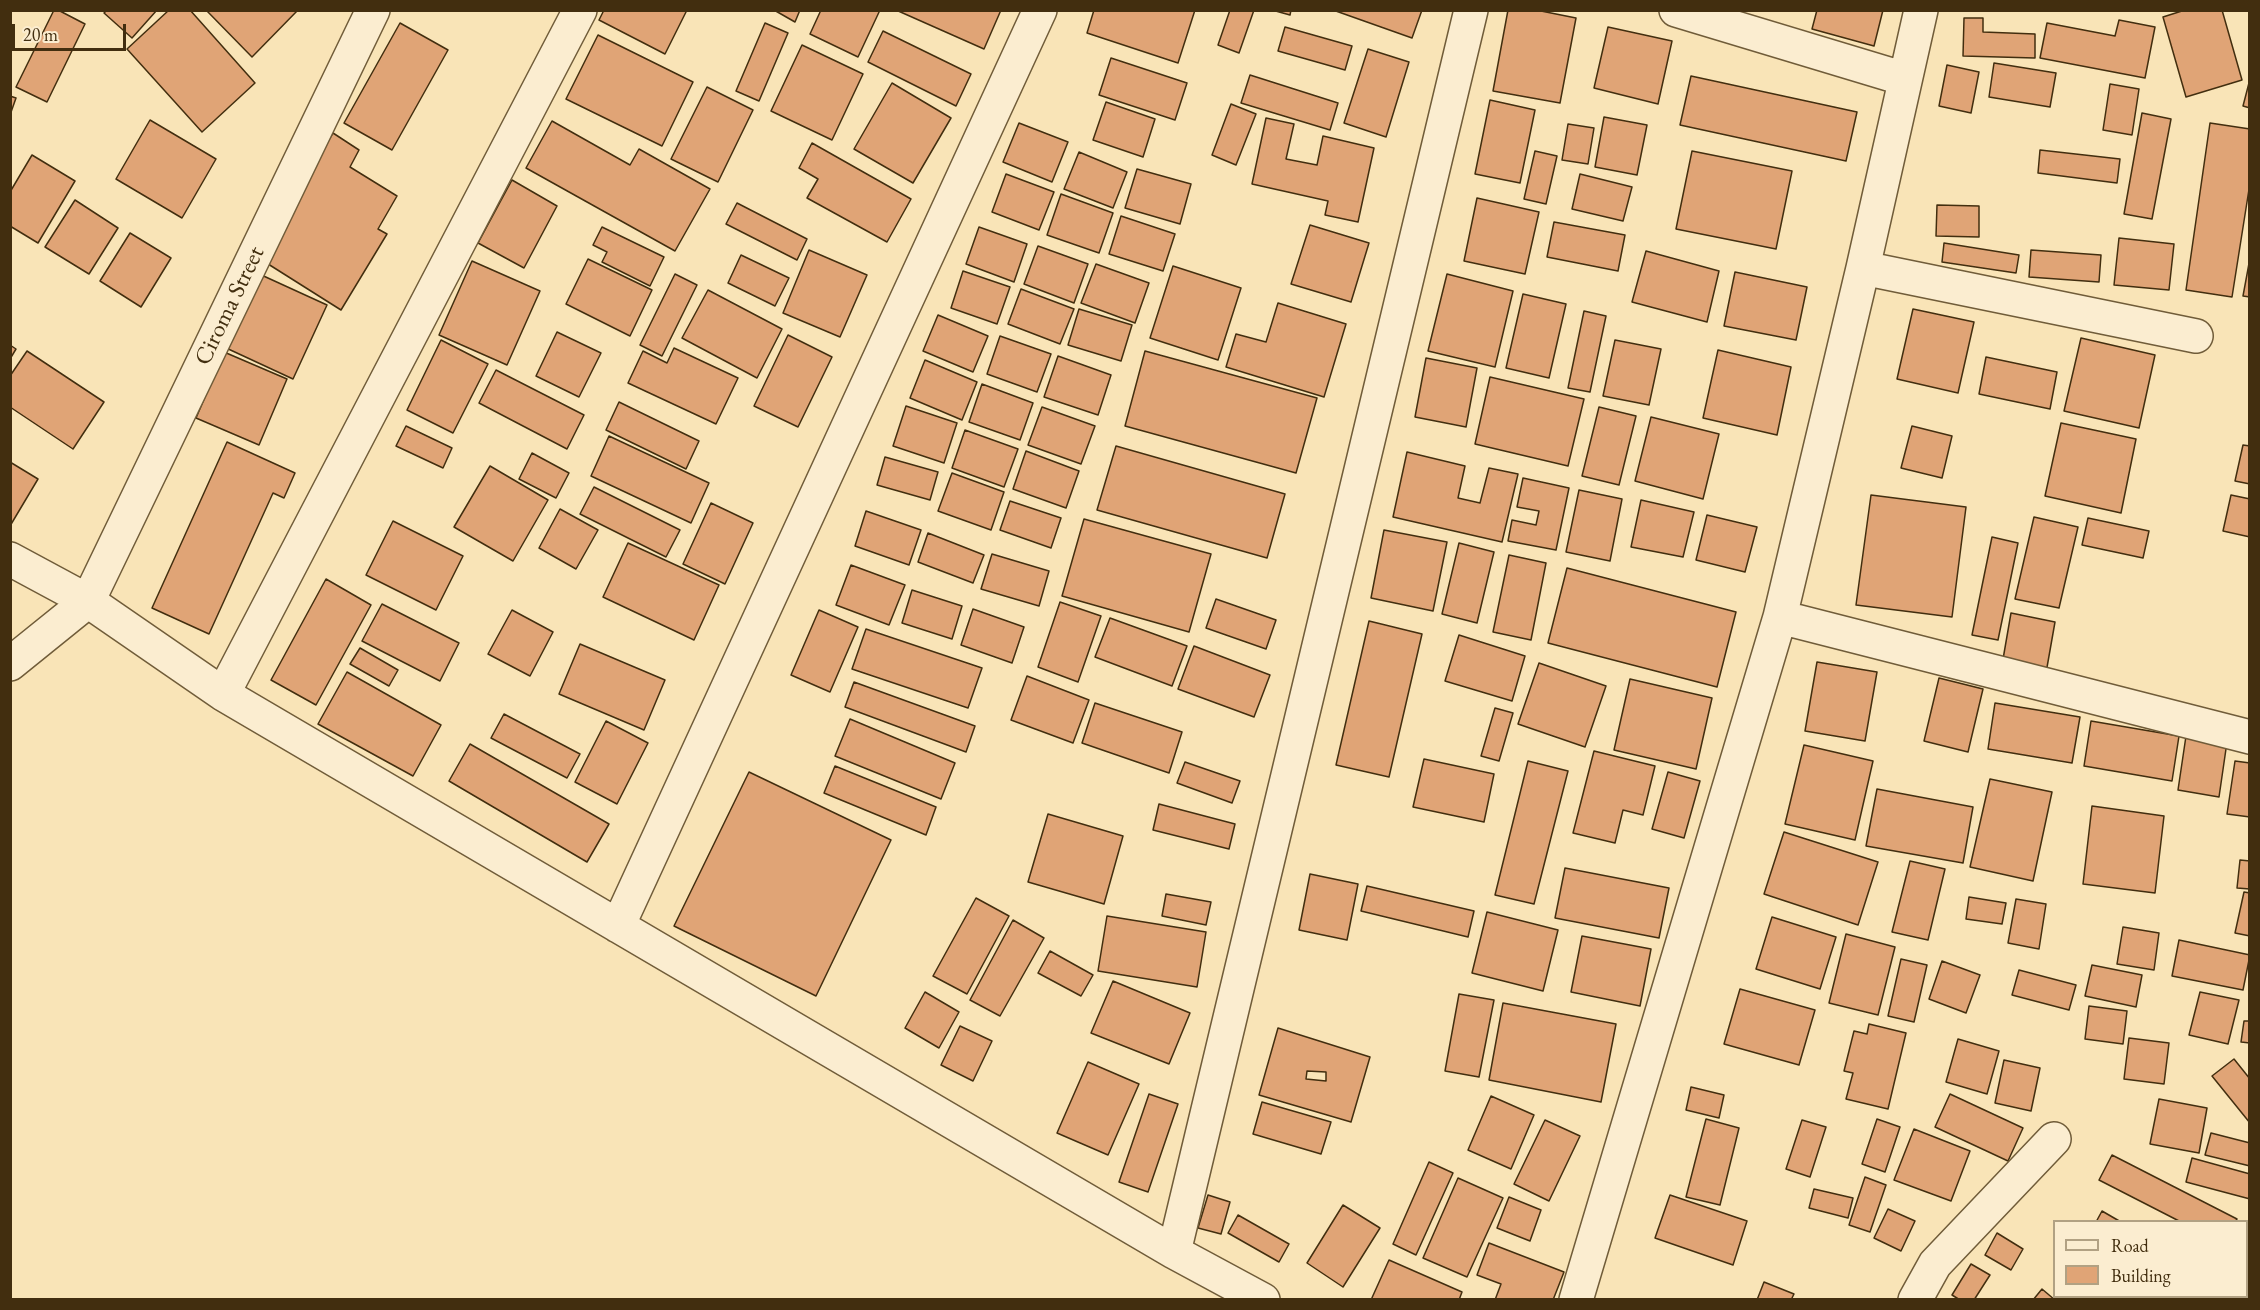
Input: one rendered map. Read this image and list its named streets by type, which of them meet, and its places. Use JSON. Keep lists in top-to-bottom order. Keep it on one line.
{"streets":{"street":["Ciroma Street"]},"legend":["Road","Building"],"scale_bar":"20 m"}
